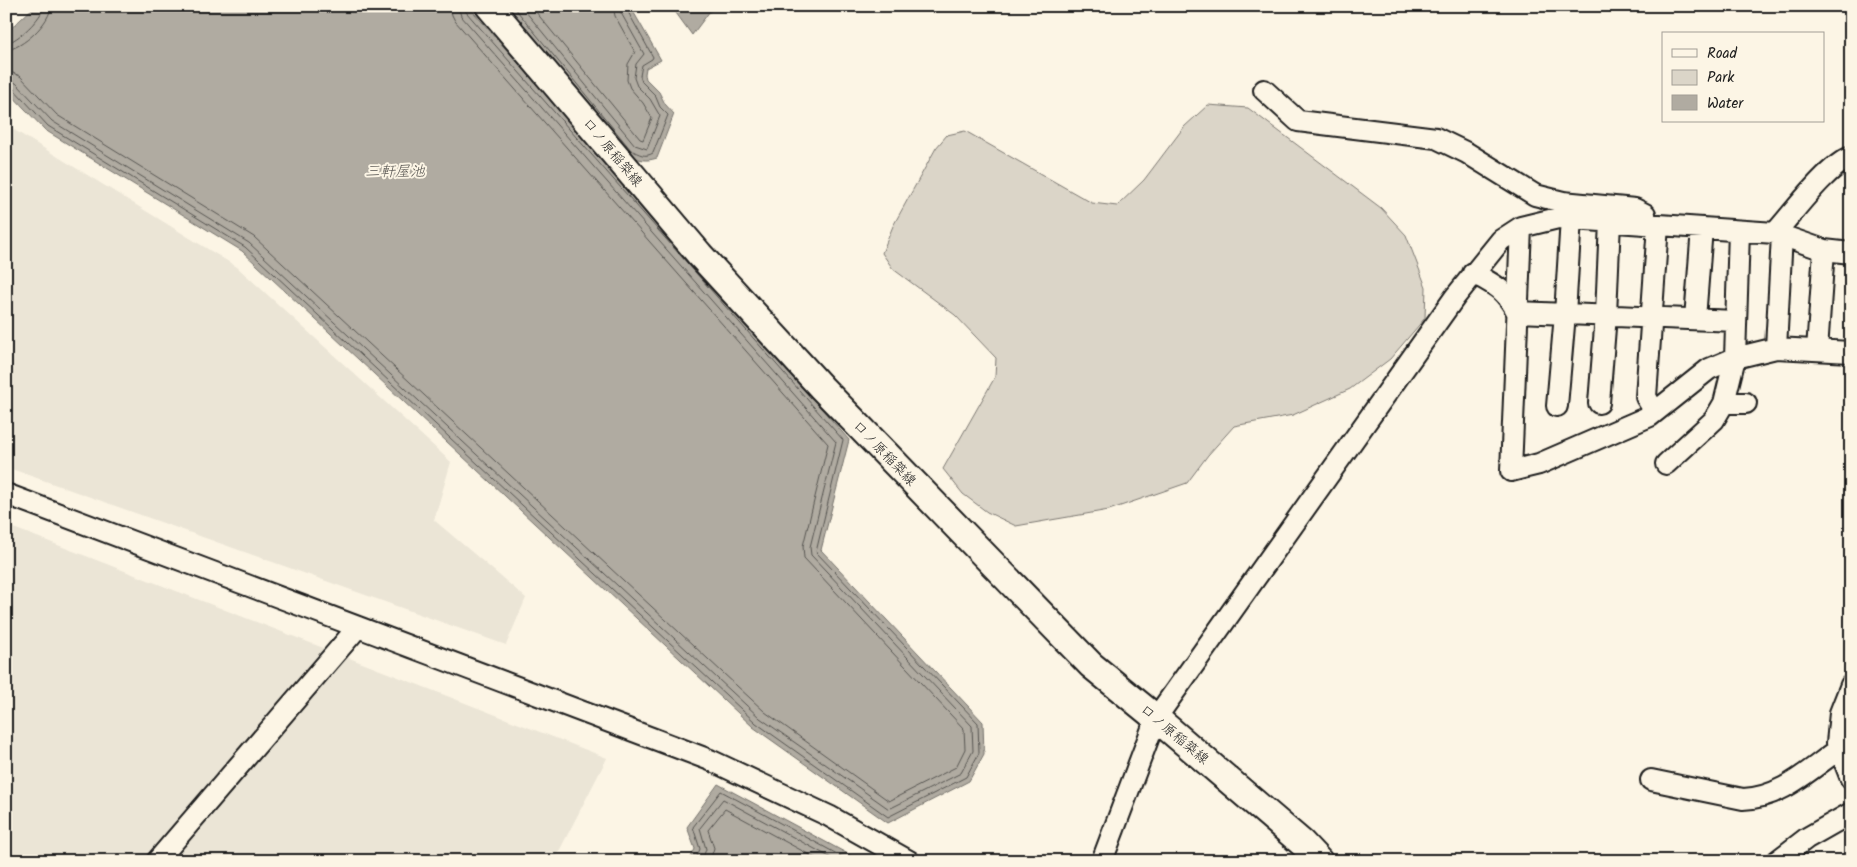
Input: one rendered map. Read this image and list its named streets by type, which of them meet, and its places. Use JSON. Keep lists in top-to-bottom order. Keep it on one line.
{"streets":{"main road":["口ノ原稲築線"]},"water":["三軒屋池"],"legend":["Road","Park","Water"]}
